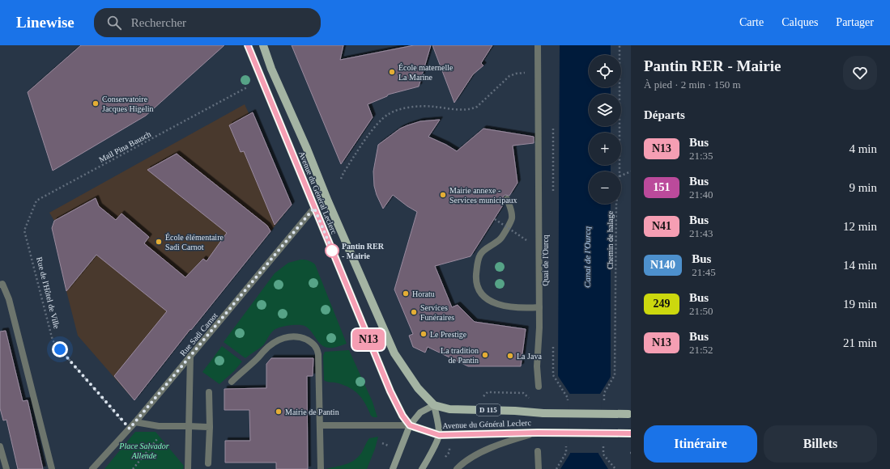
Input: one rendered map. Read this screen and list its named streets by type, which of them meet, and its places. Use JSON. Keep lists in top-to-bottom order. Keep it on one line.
{"streets":{"main road":["Avenue du Général Leclerc","D 115"],"street":["Quai de l'Ourcq","Rue Sadi Carnot"],"path":["Mail Pina Bausch","Chemin de halage","Rue de l'Hôtel de Ville"]},"crossings":[["Mail Pina Bausch","Rue de l'Hôtel de Ville"],["Avenue du Général Leclerc","Rue Sadi Carnot"],["Rue de l'Hôtel de Ville","Rue Sadi Carnot"]],"water":["Canal de l'Ourcq"],"parks":["Place Salvador Allende"],"places":["École maternelle La Marine","Conservatoire Jacques Higelin","Mairie annexe - Services municipaux","École élémentaire Sadi Carnot","Pantin RER - Mairie","Horatu","Services Funéraires","Le Prestige","La tradition de Pantin","La Java","Mairie de Pantin"],"lines":["bus line N13"],"page":{"header":"Linewise","search":"Rechercher","nav":["Carte","Calques","Partager"],"on_map":"N13","heading":[["Pantin RER - Mairie","À pied · 2 min · 150 m"],"Départs"],"map_buttons":["+","−"],"list":[{"mark":"N13","name":"Bus","note":"21:35","value":"4 min"},{"mark":"151","name":"Bus","note":"21:40","value":"9 min"},{"mark":"N41","name":"Bus","note":"21:43","value":"12 min"},{"mark":"N140","name":"Bus","note":"21:45","value":"14 min"},{"mark":"249","name":"Bus","note":"21:50","value":"19 min"},{"mark":"N13","name":"Bus","note":"21:52","value":"21 min"}],"buttons":["Itinéraire","Billets"]}}
